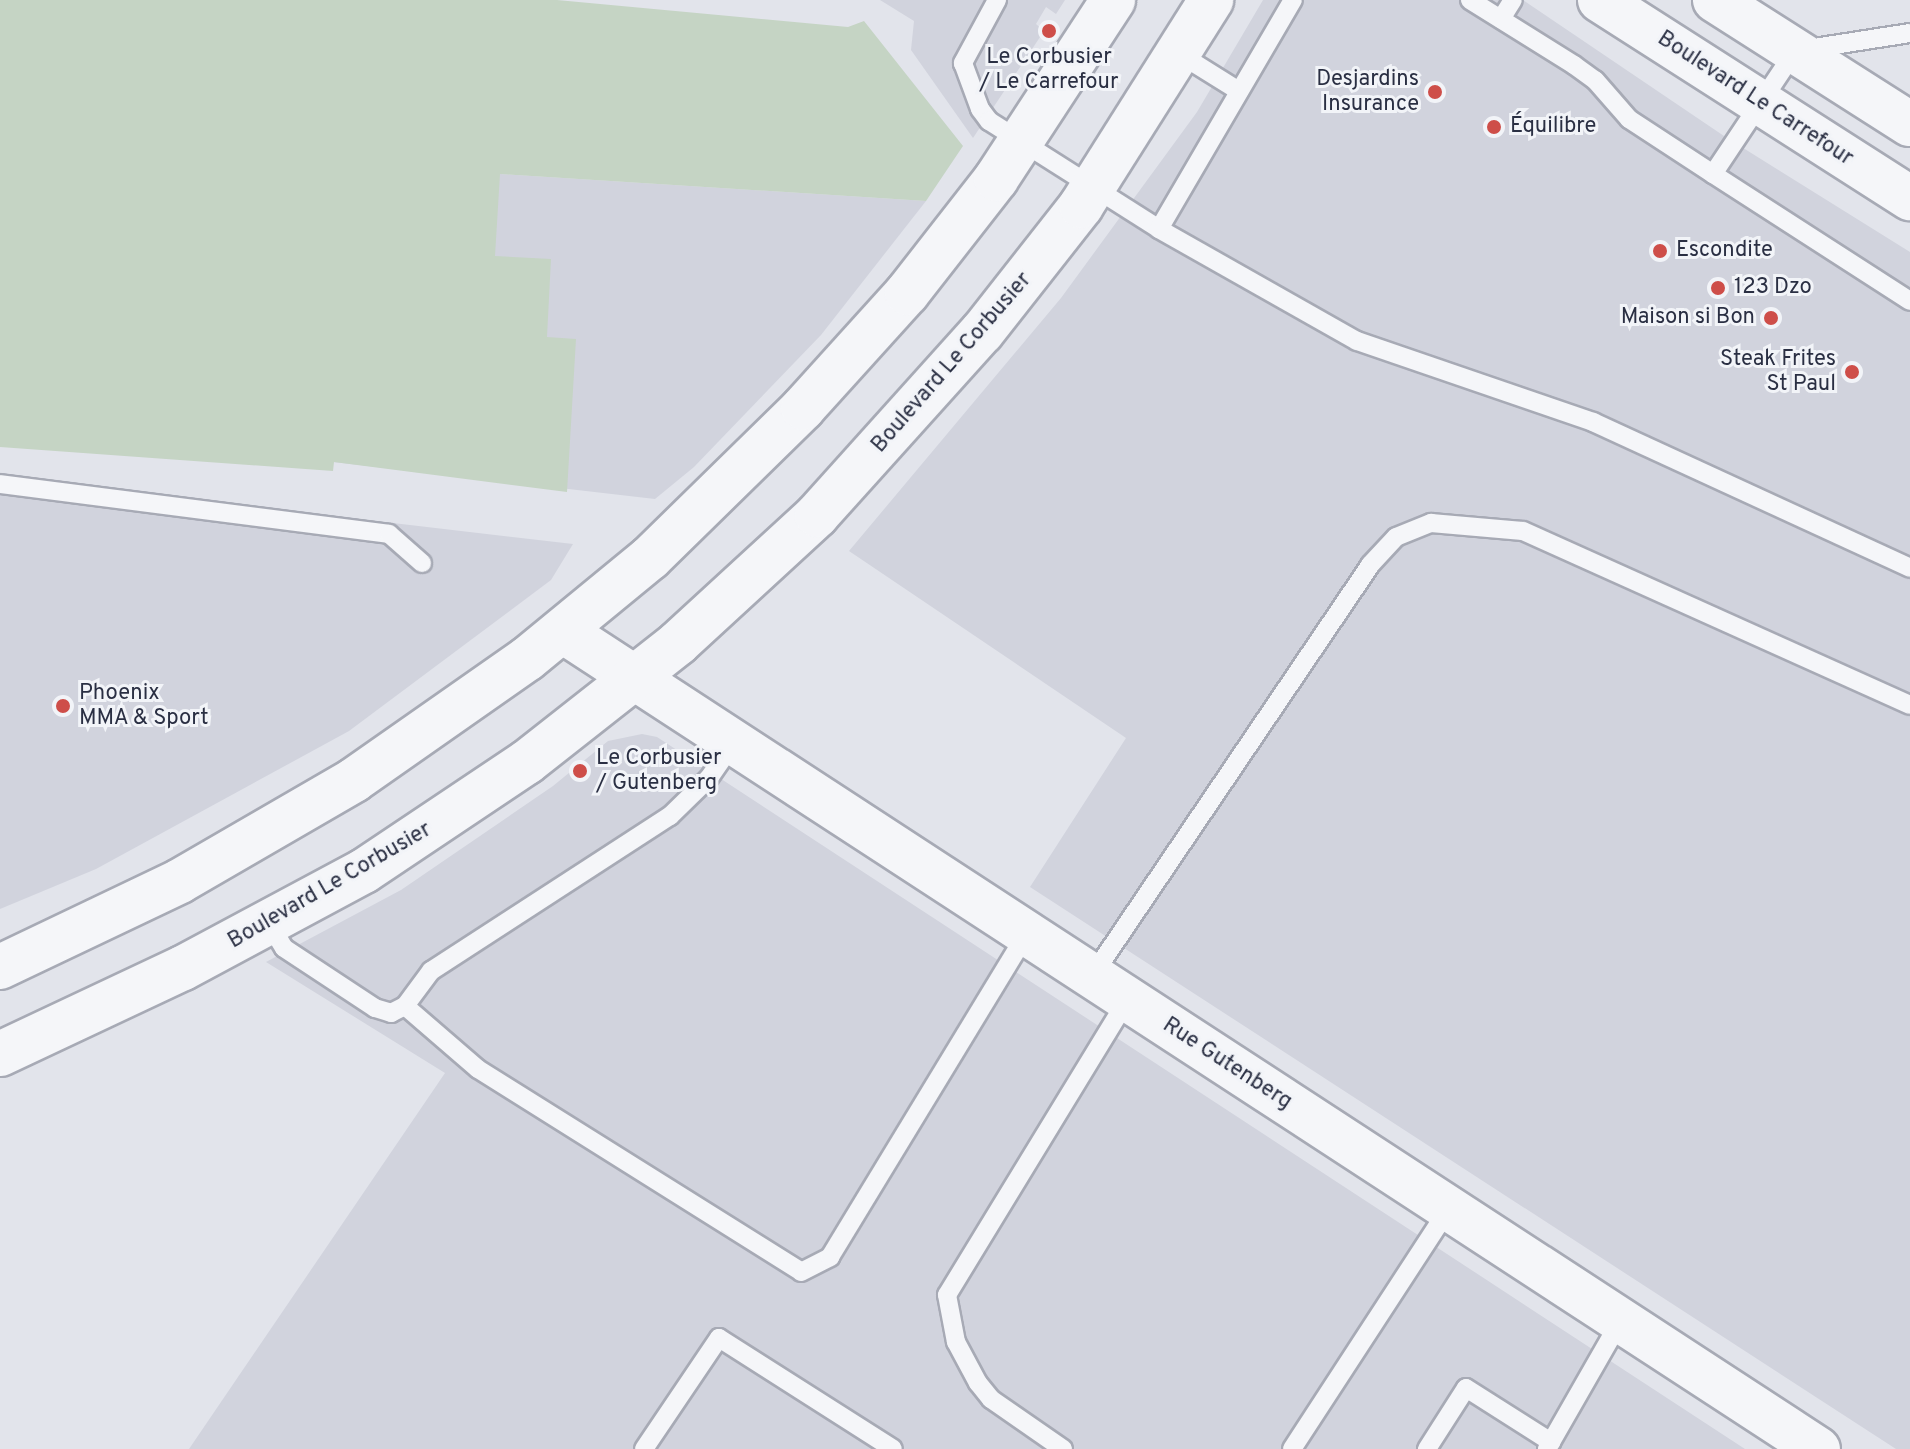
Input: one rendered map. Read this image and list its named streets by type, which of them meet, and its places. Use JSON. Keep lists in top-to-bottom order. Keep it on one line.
{"streets":{"street":["Boulevard Le Carrefour","Boulevard Le Corbusier","Rue Gutenberg"]},"crossings":[["Boulevard Le Corbusier","Rue Gutenberg"]],"places":["Le Corbusier / Le Carrefour","Desjardins Insurance","Équilibre","Escondite","123 Dzo","Maison si Bon","Steak Frites St Paul","Phoenix MMA & Sport","Le Corbusier / Gutenberg"]}
